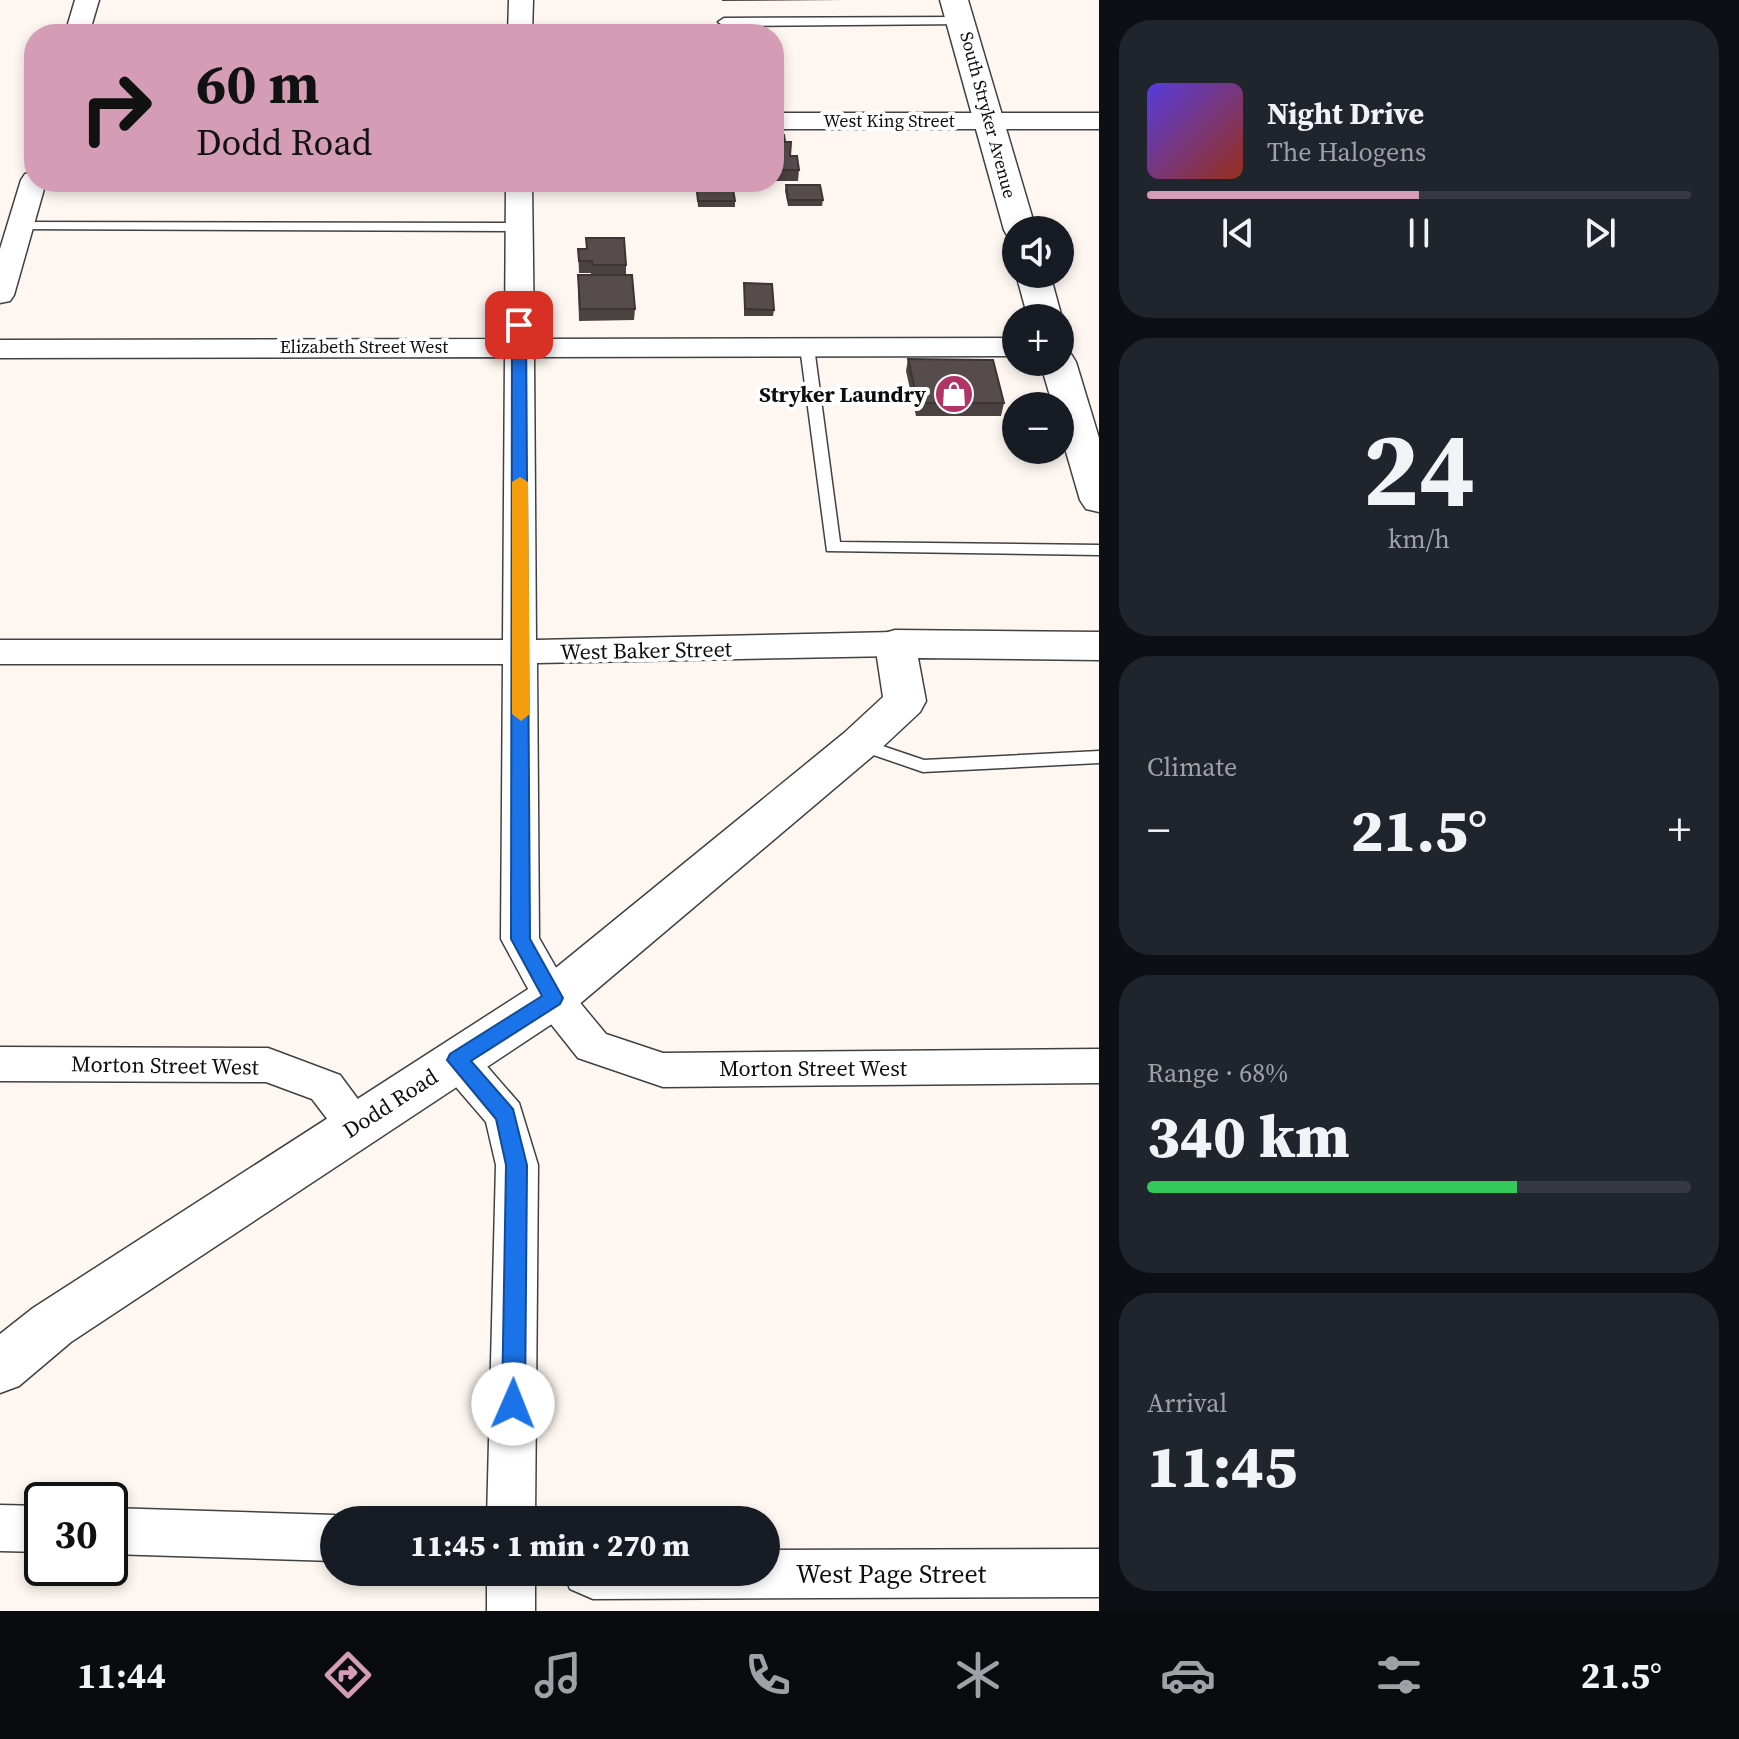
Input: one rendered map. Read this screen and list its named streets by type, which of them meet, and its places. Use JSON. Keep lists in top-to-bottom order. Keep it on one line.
{"streets":{"street":["South Stryker Avenue","West King Street","Elizabeth Street West","West Baker Street","Morton Street West","Dodd Road","West Page Street"]},"crossings":[["South Stryker Avenue","West King Street"],["Elizabeth Street West","Morton Street West"],["West Baker Street","Morton Street West"],["West Baker Street","Dodd Road"],["Morton Street West","Dodd Road"]],"places":{"shop":["Stryker Laundry"]},"page":{"turn":["60 m","Dodd Road"],"song":["Night Drive","The Halogens"],"map_buttons":["+","−"],"tile":[["24","km/h"],"Climate",["Range · 68%","340 km"],["Arrival","11:45"]],"heat":["−","21.5°","+"],"limit":"30","trip":"11:45 · 1 min · 270 m","tabs":["11:44","21.5°"]}}
